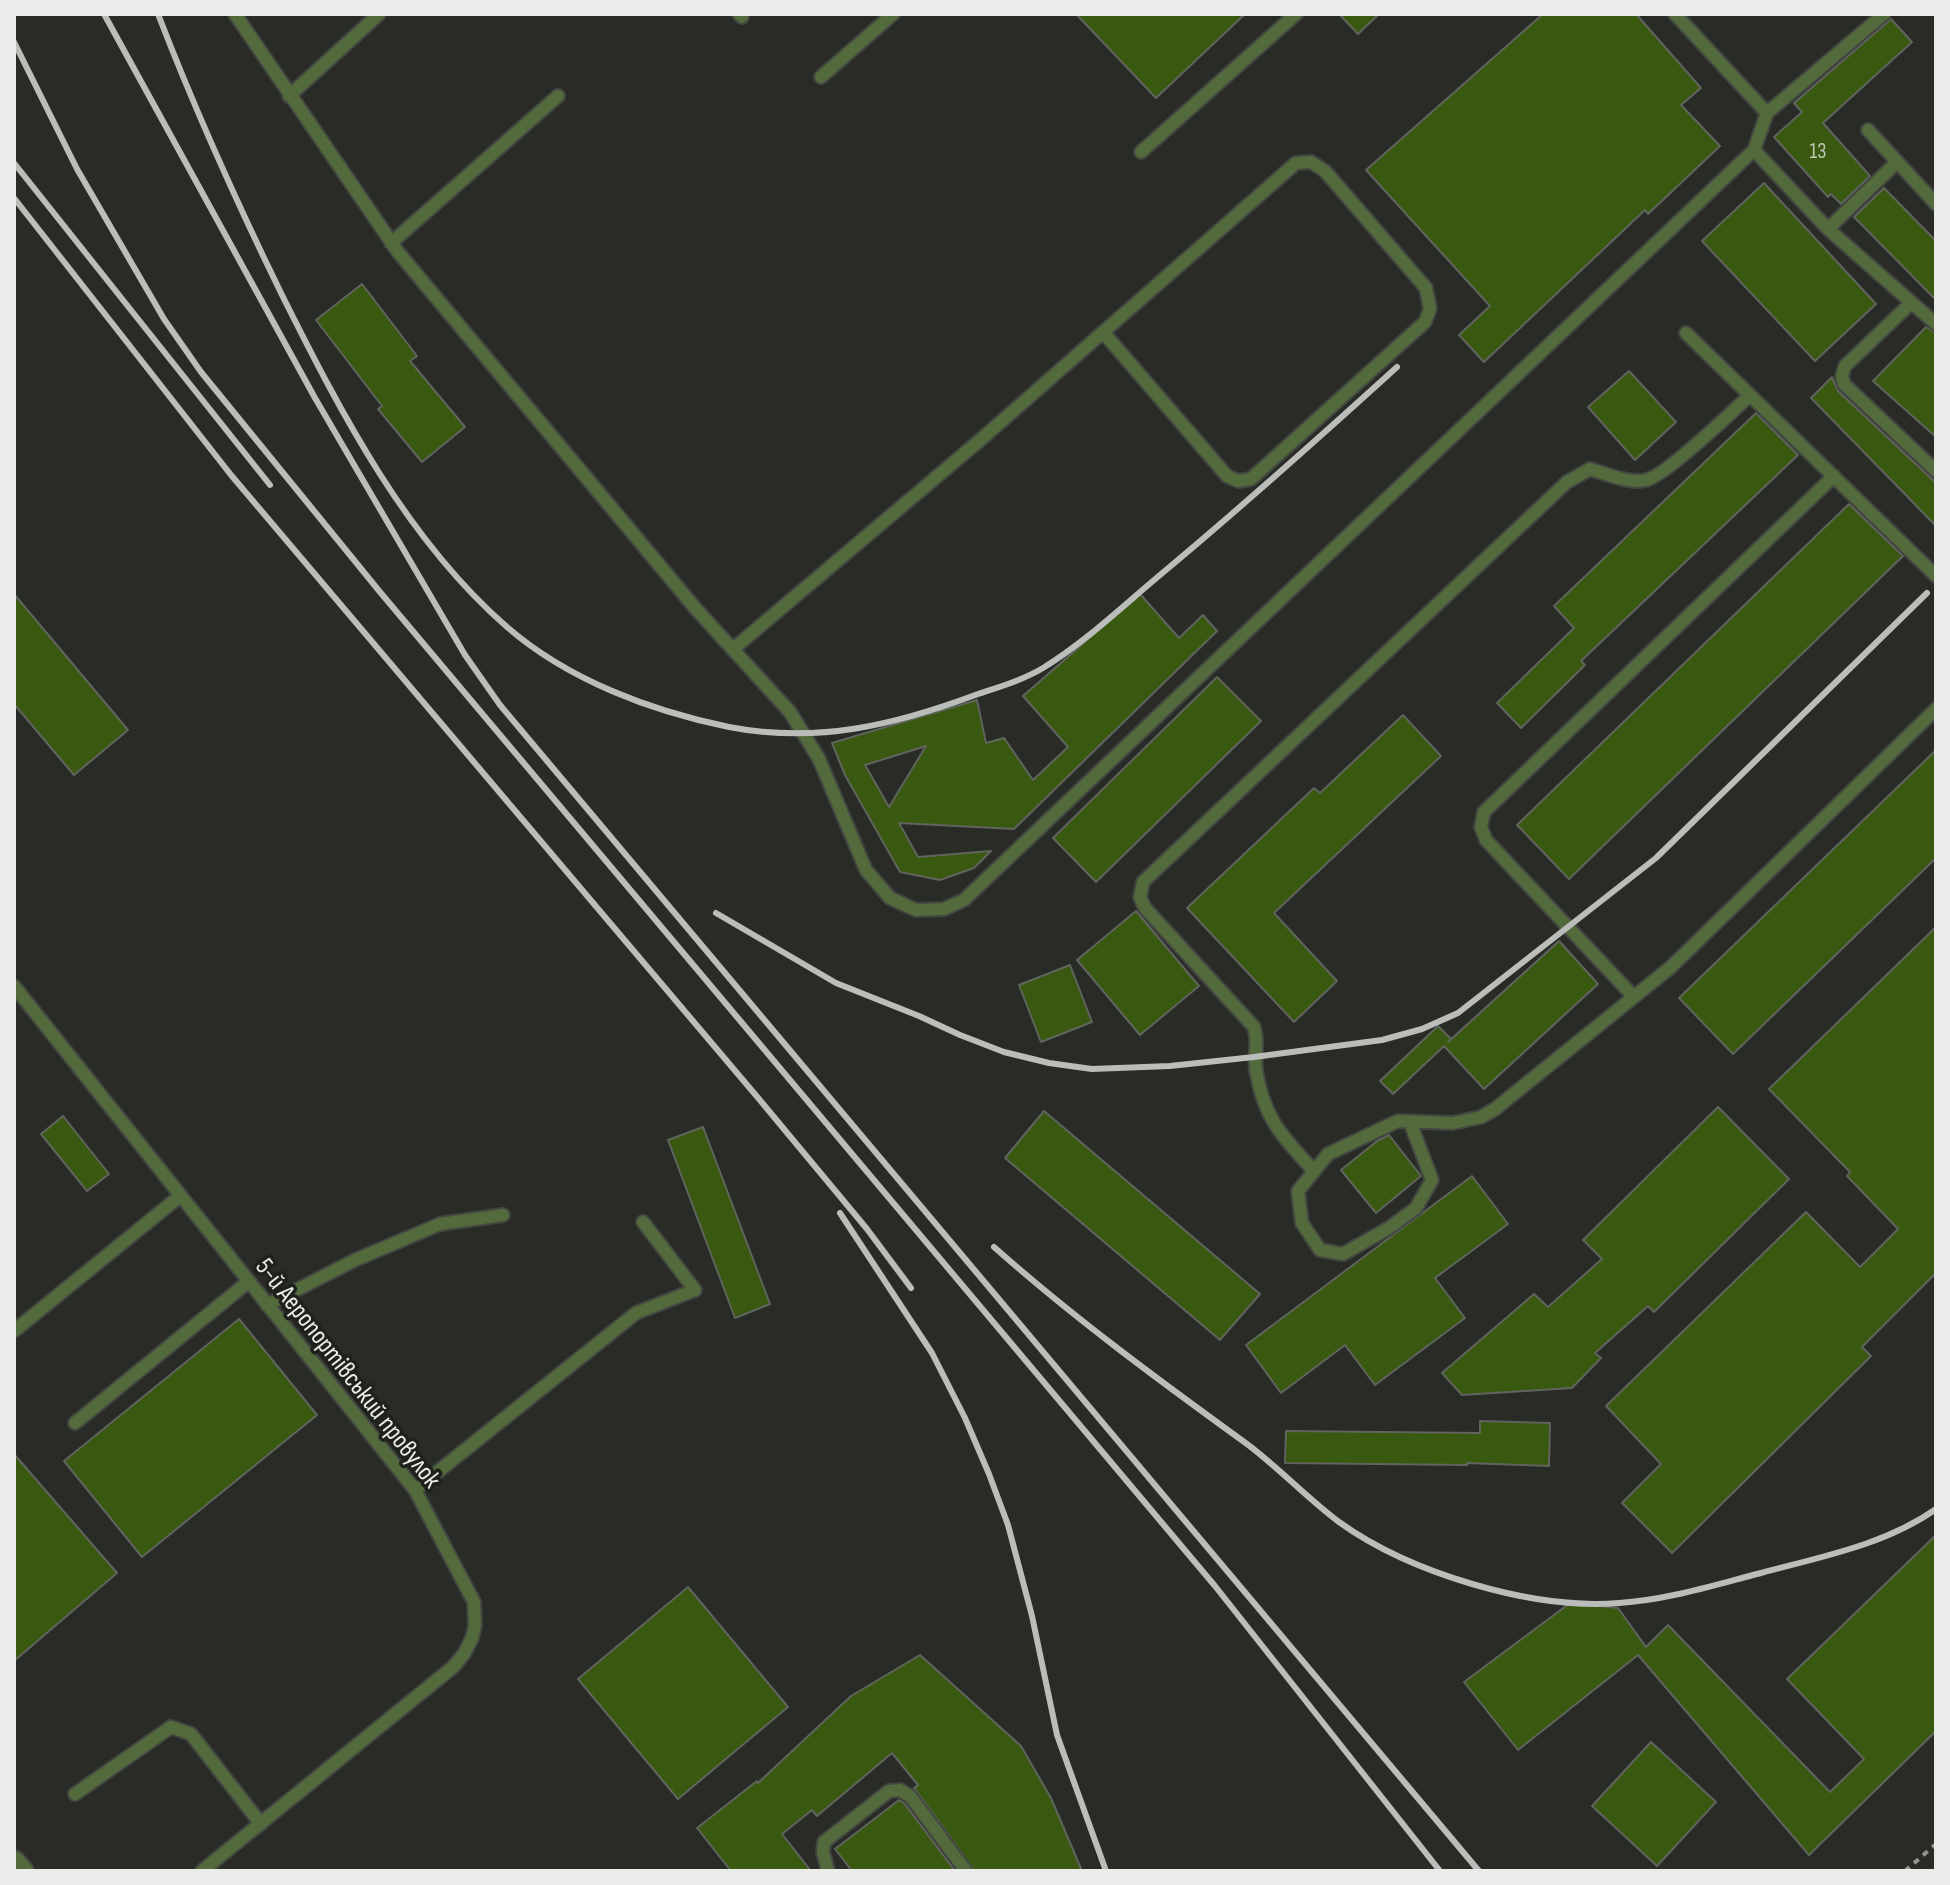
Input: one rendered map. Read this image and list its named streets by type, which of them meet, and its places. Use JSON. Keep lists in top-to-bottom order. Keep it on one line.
{"streets":{"lane":["5-й Аеропортівський провулок"]},"house_numbers":["13"]}
